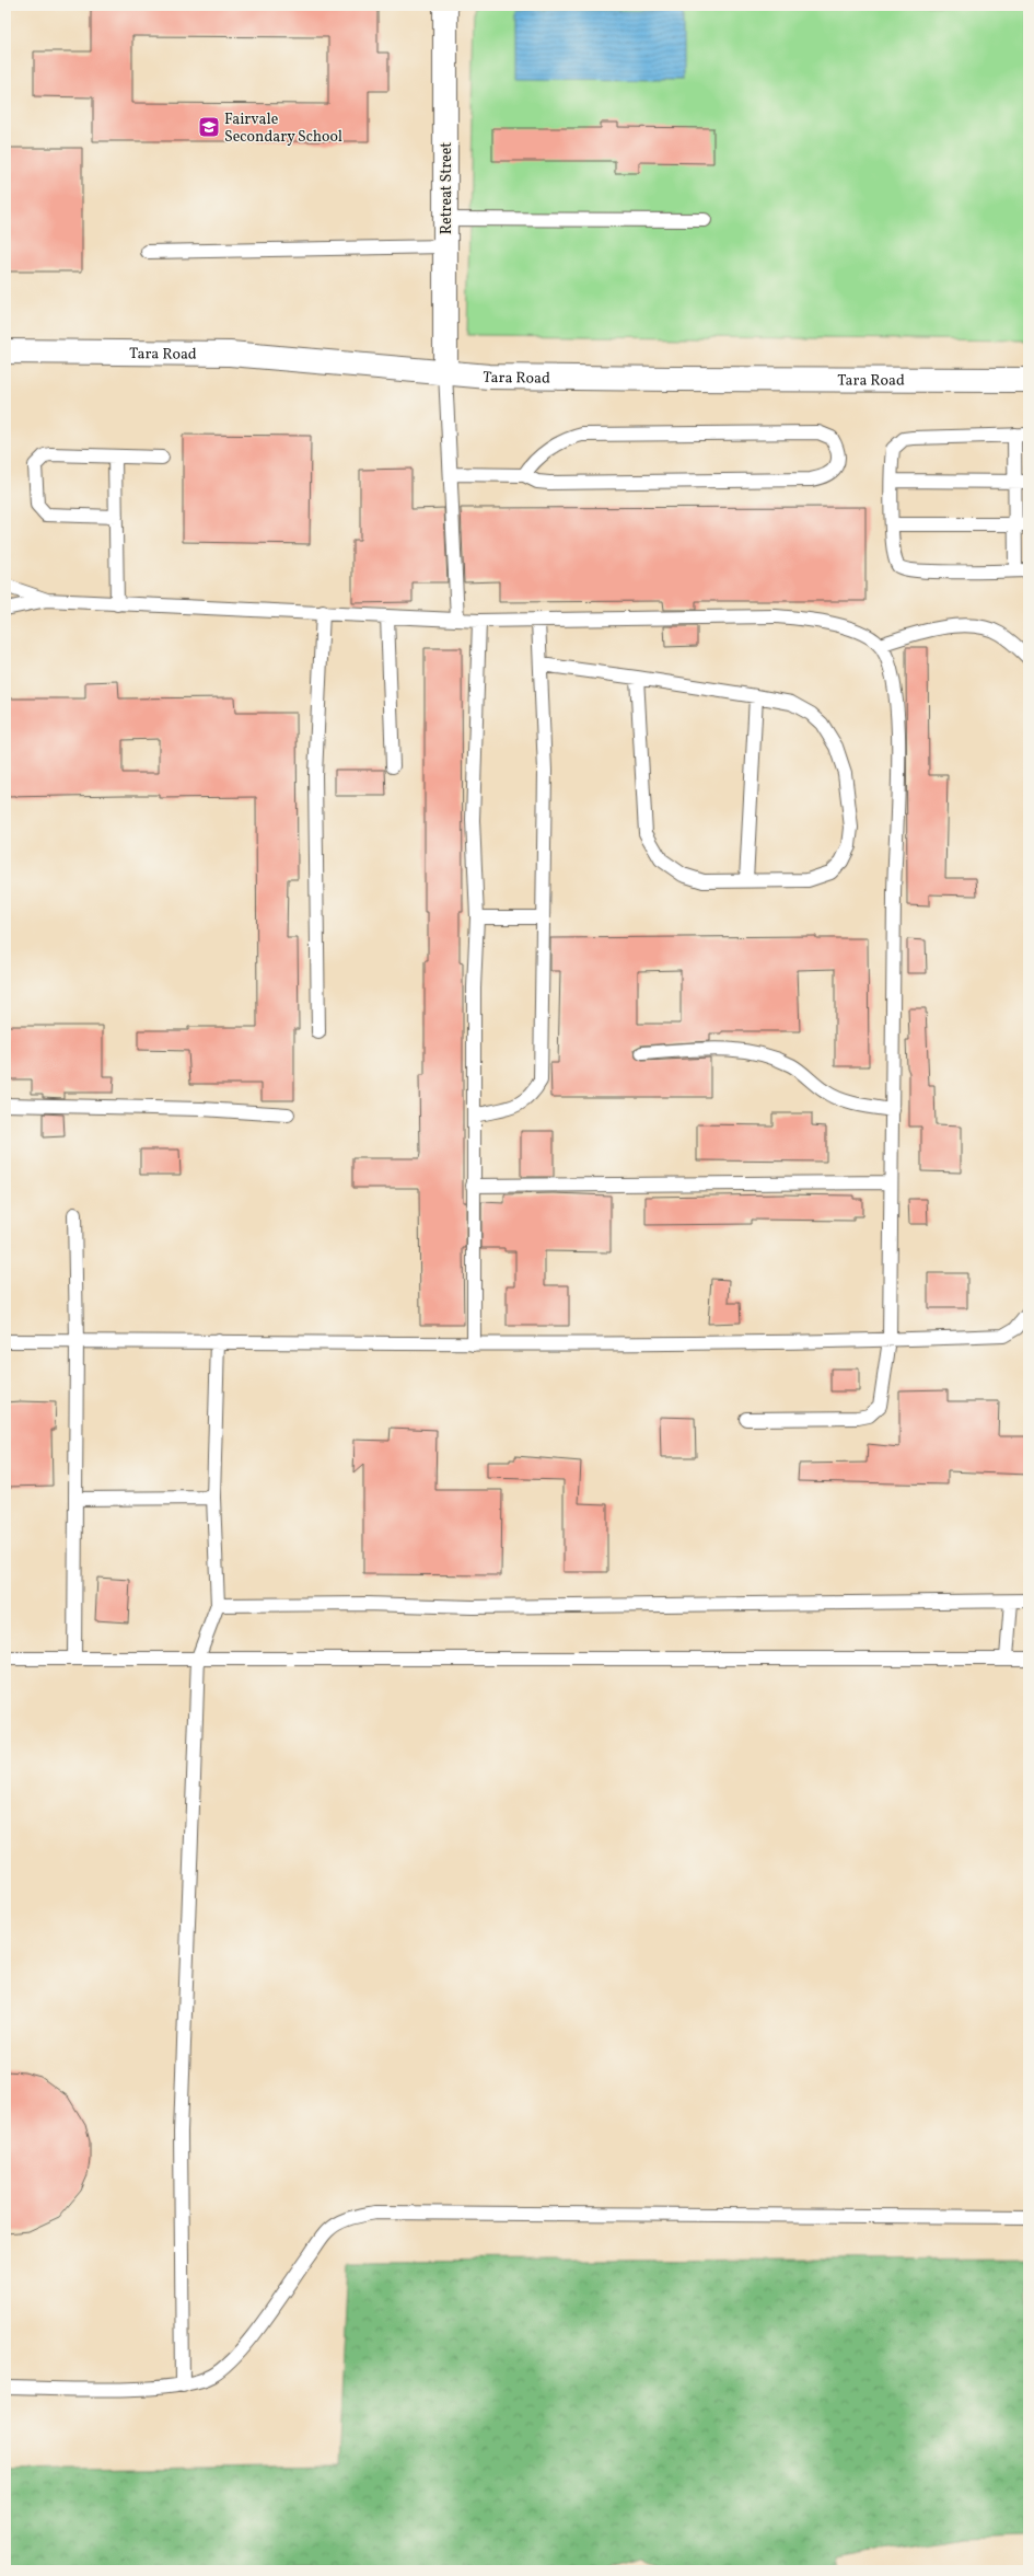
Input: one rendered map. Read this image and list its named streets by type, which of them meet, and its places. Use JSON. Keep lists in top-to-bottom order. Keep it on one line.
{"streets":{"street":["Retreat Street","Tara Road"]},"crossings":[["Retreat Street","Tara Road"]],"places":{"school or university":["Fairvale Secondary School"]}}
